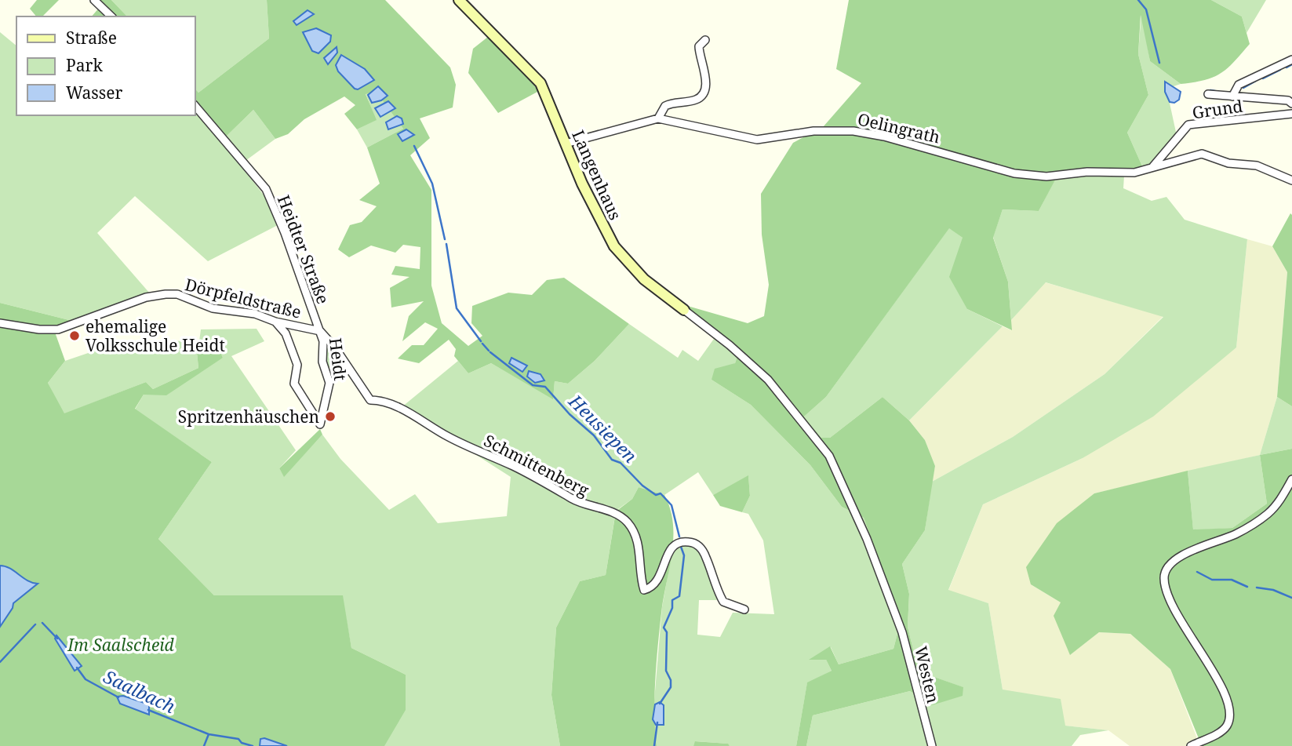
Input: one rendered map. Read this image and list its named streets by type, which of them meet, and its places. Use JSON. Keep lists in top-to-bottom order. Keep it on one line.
{"streets":{"street":["Grund","Oelingrath","Langenhaus","Heidter Straße","Dörpfeldstraße","Heidt","Schmittenberg","Westen"]},"crossings":[["Grund","Oelingrath"],["Oelingrath","Langenhaus"],["Langenhaus","Westen"],["Heidter Straße","Dörpfeldstraße"],["Heidter Straße","Heidt"],["Dörpfeldstraße","Heidt"],["Heidt","Schmittenberg"]],"water":["Heusiepen","Saalbach"],"parks":["Im Saalscheid"],"places":["ehemalige Volksschule Heidt","Spritzenhäuschen"],"legend":["Straße","Park","Wasser"]}
